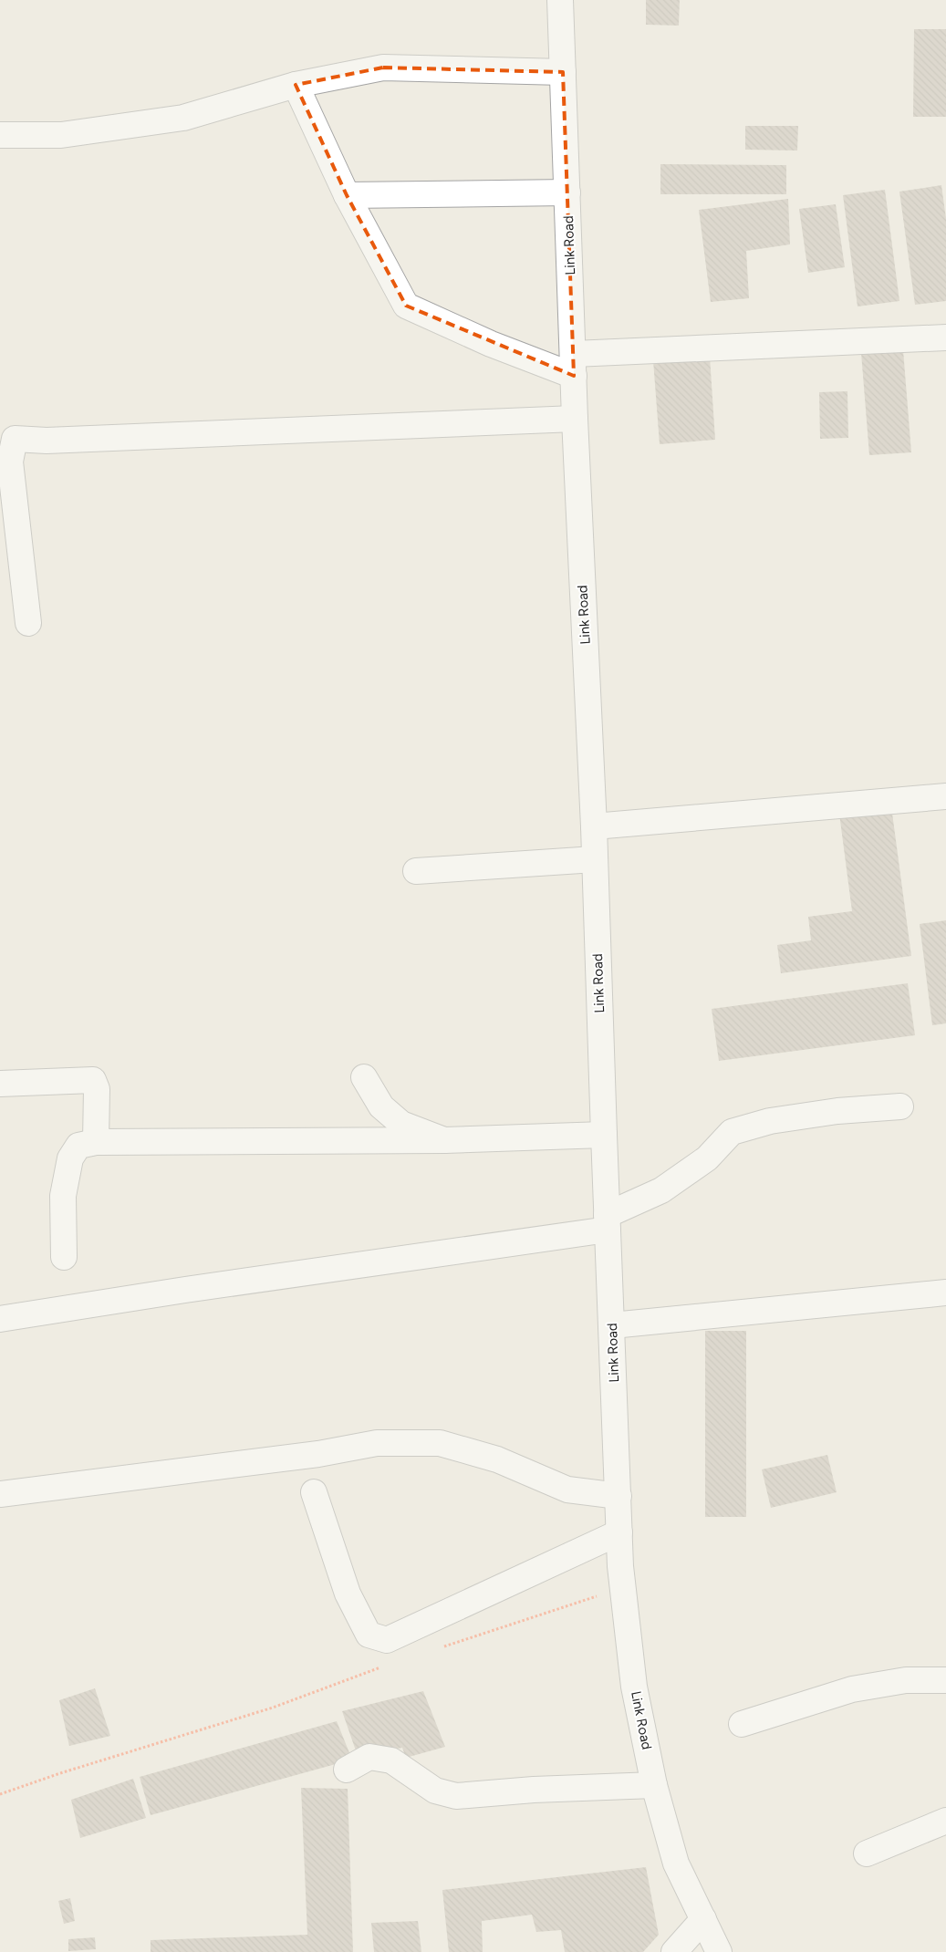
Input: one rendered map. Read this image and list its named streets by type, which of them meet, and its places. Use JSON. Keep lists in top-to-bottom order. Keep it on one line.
{"streets":{"street":["Link Road"]}}
